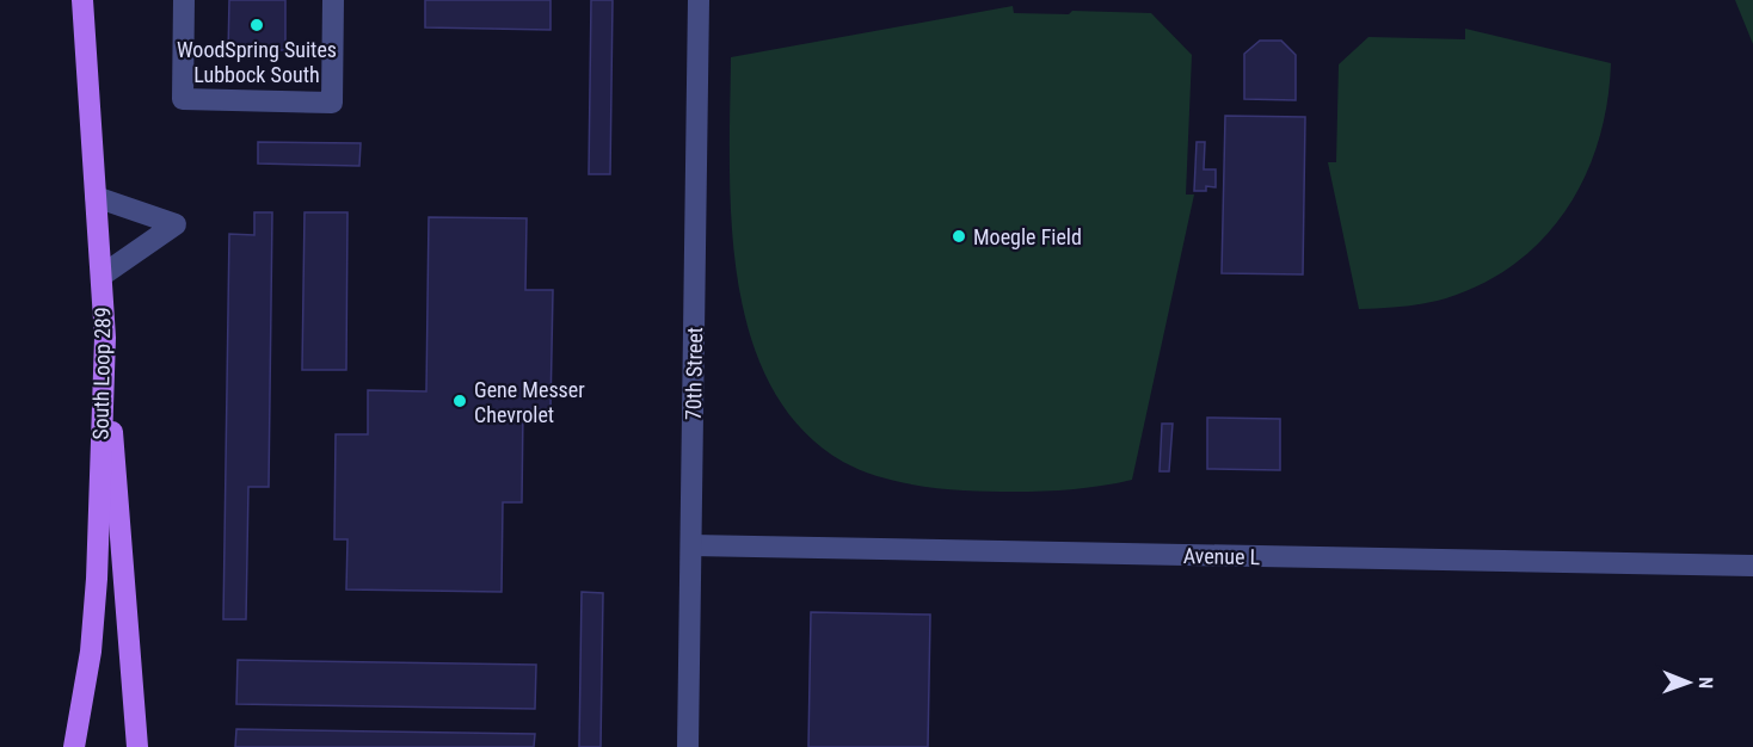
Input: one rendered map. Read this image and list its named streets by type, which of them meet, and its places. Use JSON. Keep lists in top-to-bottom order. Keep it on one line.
{"streets":{"main road":["South Loop 289"],"street":["70th Street","Avenue L"]},"crossings":[["70th Street","Avenue L"]],"places":["WoodSpring Suites Lubbock South","Moegle Field","Gene Messer Chevrolet"],"north":"right"}
